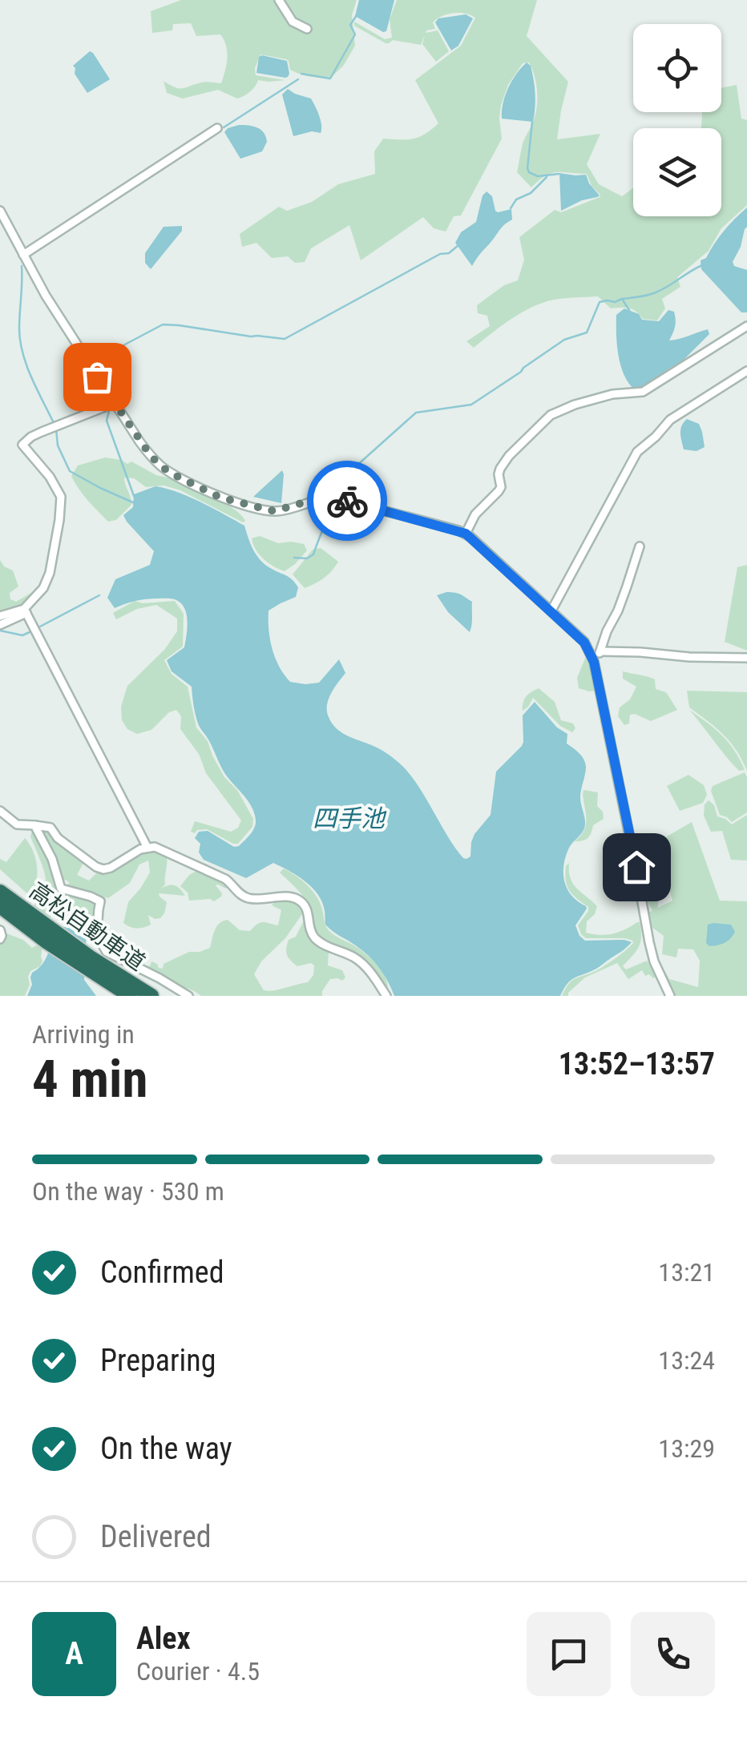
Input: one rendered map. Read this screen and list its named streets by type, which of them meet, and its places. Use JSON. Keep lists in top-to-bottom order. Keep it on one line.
{"streets":{"highway":["高松自動車道"]},"water":["四手池"],"page":{"heading":["4 min","Arriving in","13:52–13:57"],"panel":["Alex","Courier · 4.5"],"bar":"On the way · 530 m","list":[["Confirmed","13:21"],["Preparing","13:24"],["On the way","13:29"],"Delivered"],"round":"A"}}
